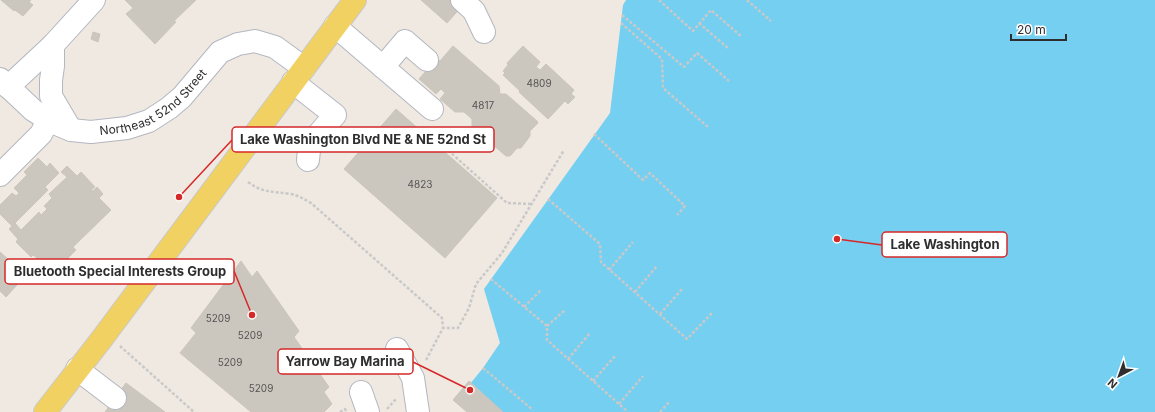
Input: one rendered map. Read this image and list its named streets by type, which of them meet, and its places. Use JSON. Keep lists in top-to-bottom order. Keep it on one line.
{"streets":{"street":["Northeast 52nd Street"]},"places":["Lake Washington Blvd NE & NE 52nd St","Lake Washington","Bluetooth Special Interests Group","Yarrow Bay Marina"],"house_numbers":["4809","4817","4823","5209","5209","5209","5209"],"scale_bar":"20 m","north":"bottom left"}
